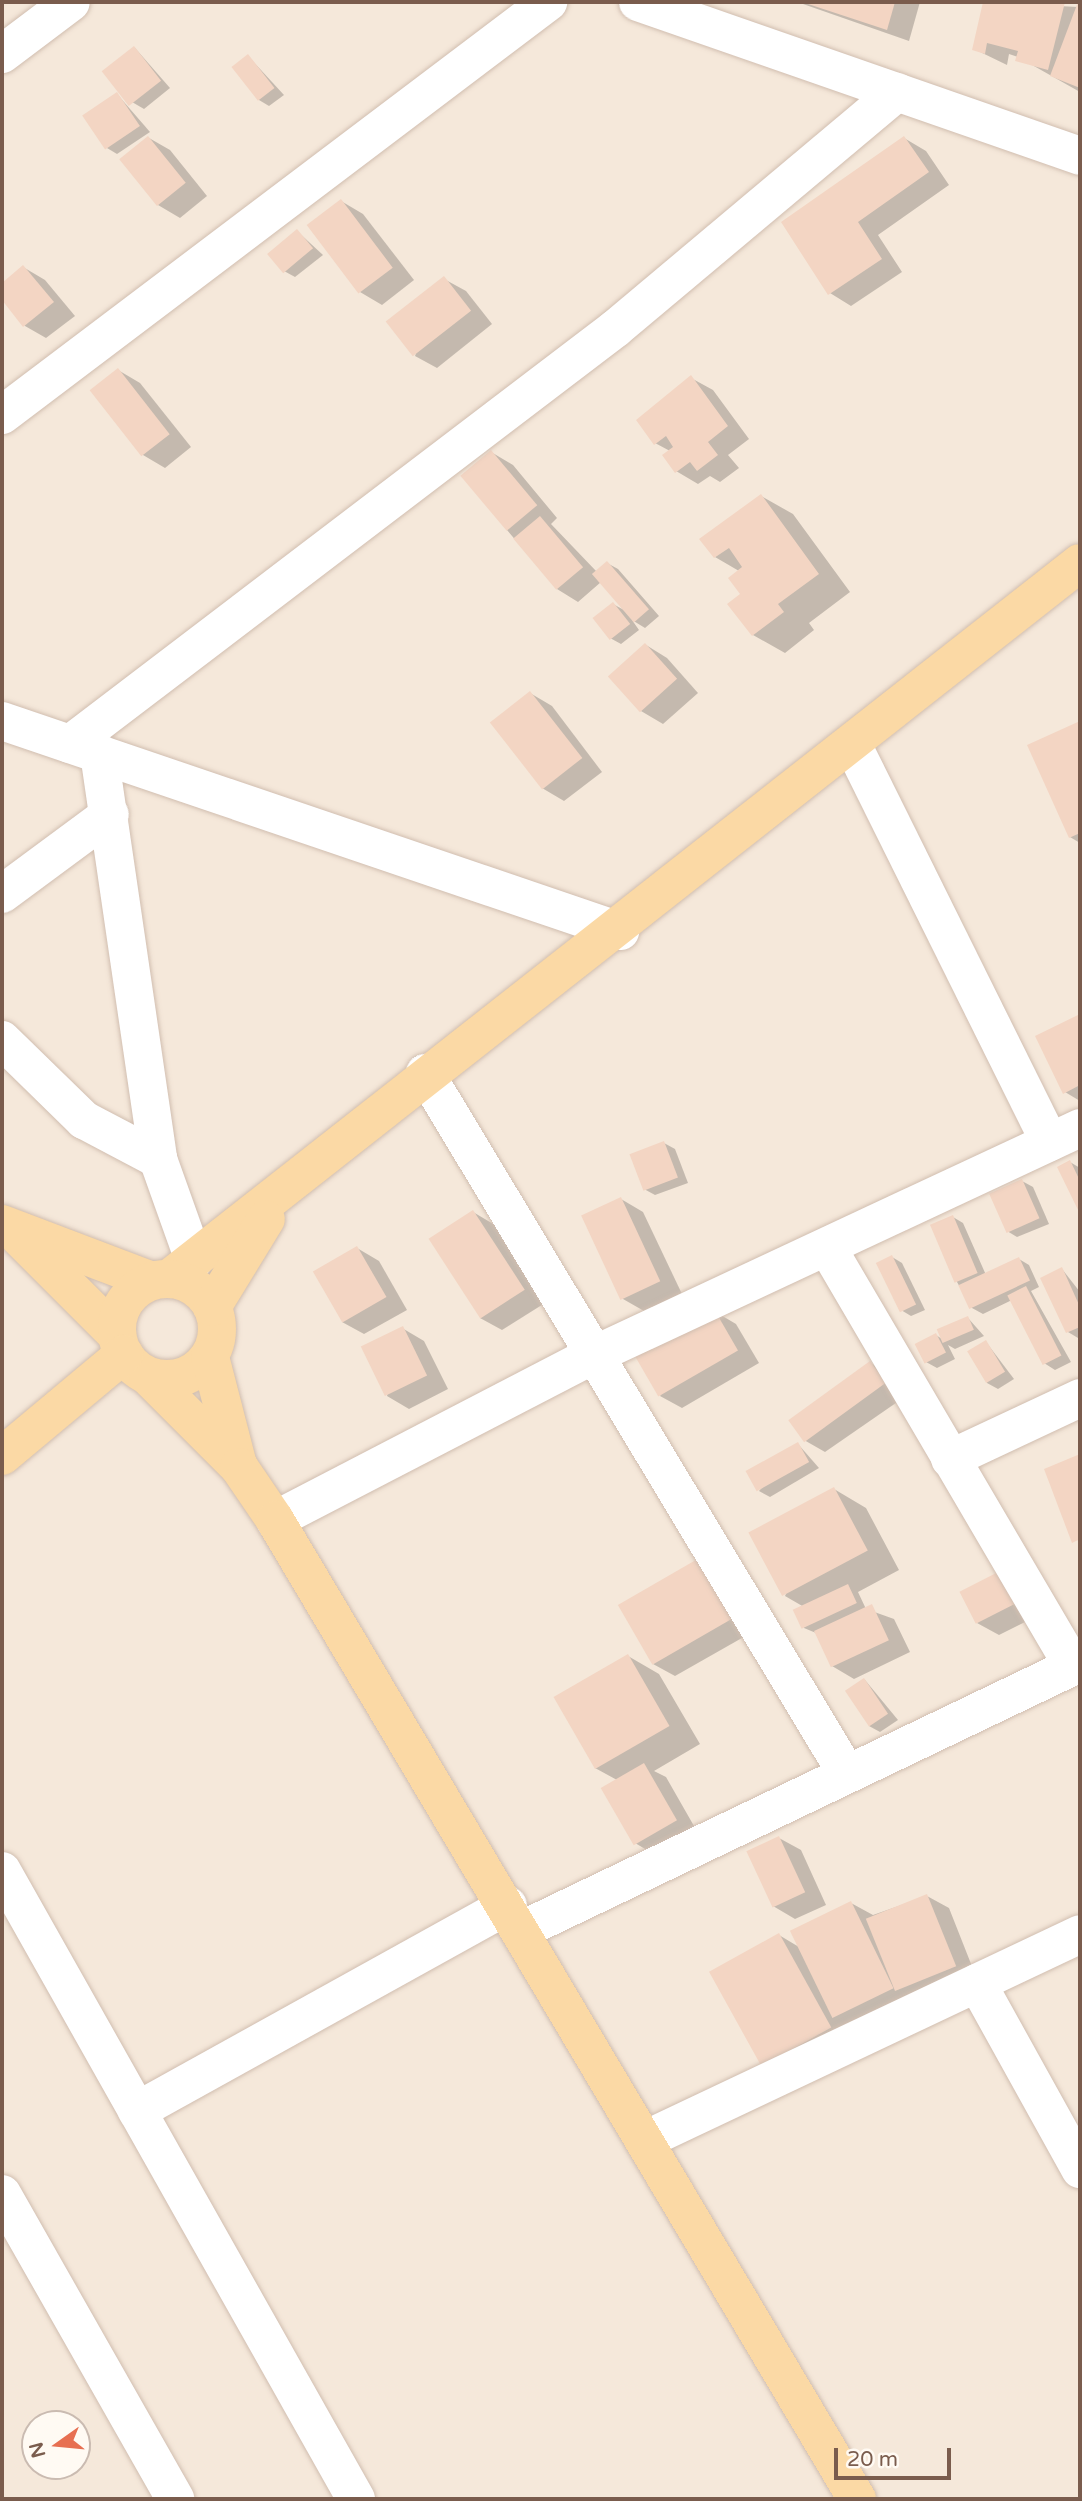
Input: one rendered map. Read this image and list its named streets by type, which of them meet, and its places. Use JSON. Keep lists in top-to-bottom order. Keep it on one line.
{"scale_bar":"20 m","north":"left"}
